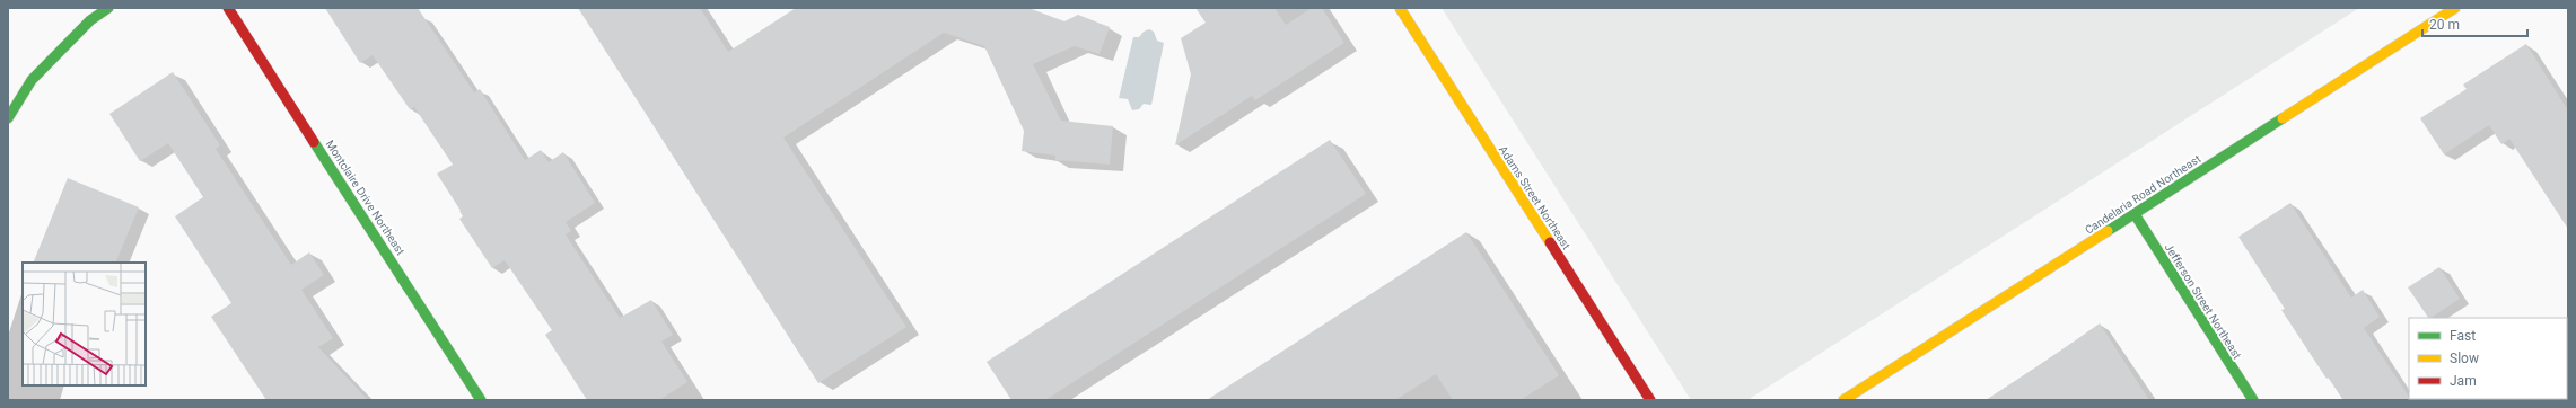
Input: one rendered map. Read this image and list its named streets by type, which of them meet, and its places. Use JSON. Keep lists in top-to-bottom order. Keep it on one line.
{"streets":{"street":["Candelaria Road Northeast","Montclaire Drive Northeast","Adams Street Northeast","Jefferson Street Northeast"]},"crossings":[["Candelaria Road Northeast","Jefferson Street Northeast"]],"legend":["Fast","Slow","Jam"],"scale_bar":"20 m"}
